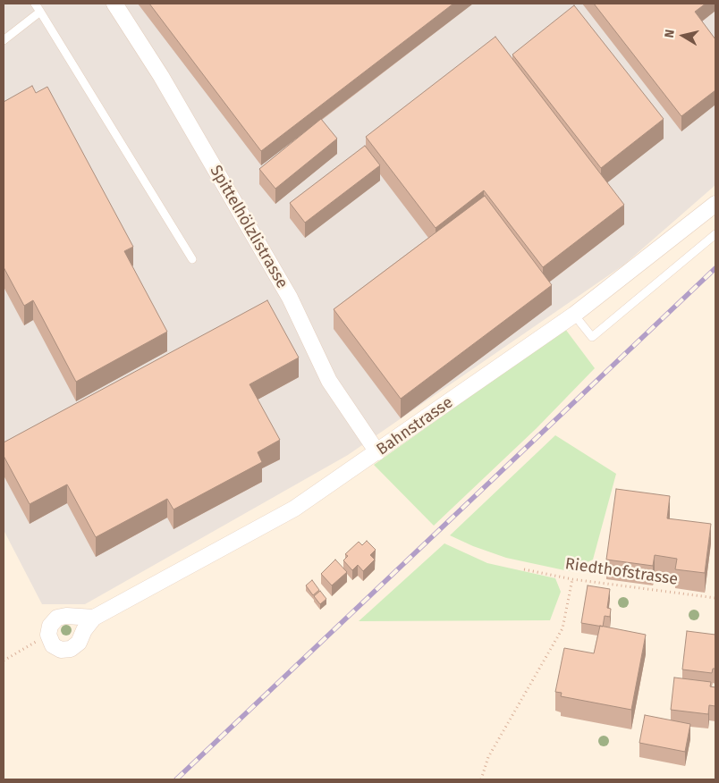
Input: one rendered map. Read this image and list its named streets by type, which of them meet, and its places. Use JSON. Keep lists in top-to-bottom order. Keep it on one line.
{"streets":{"street":["Spittelhölzlistrasse","Bahnstrasse"],"path":["Riedthofstrasse"]},"crossings":[["Spittelhölzlistrasse","Bahnstrasse"]],"north":"left"}
